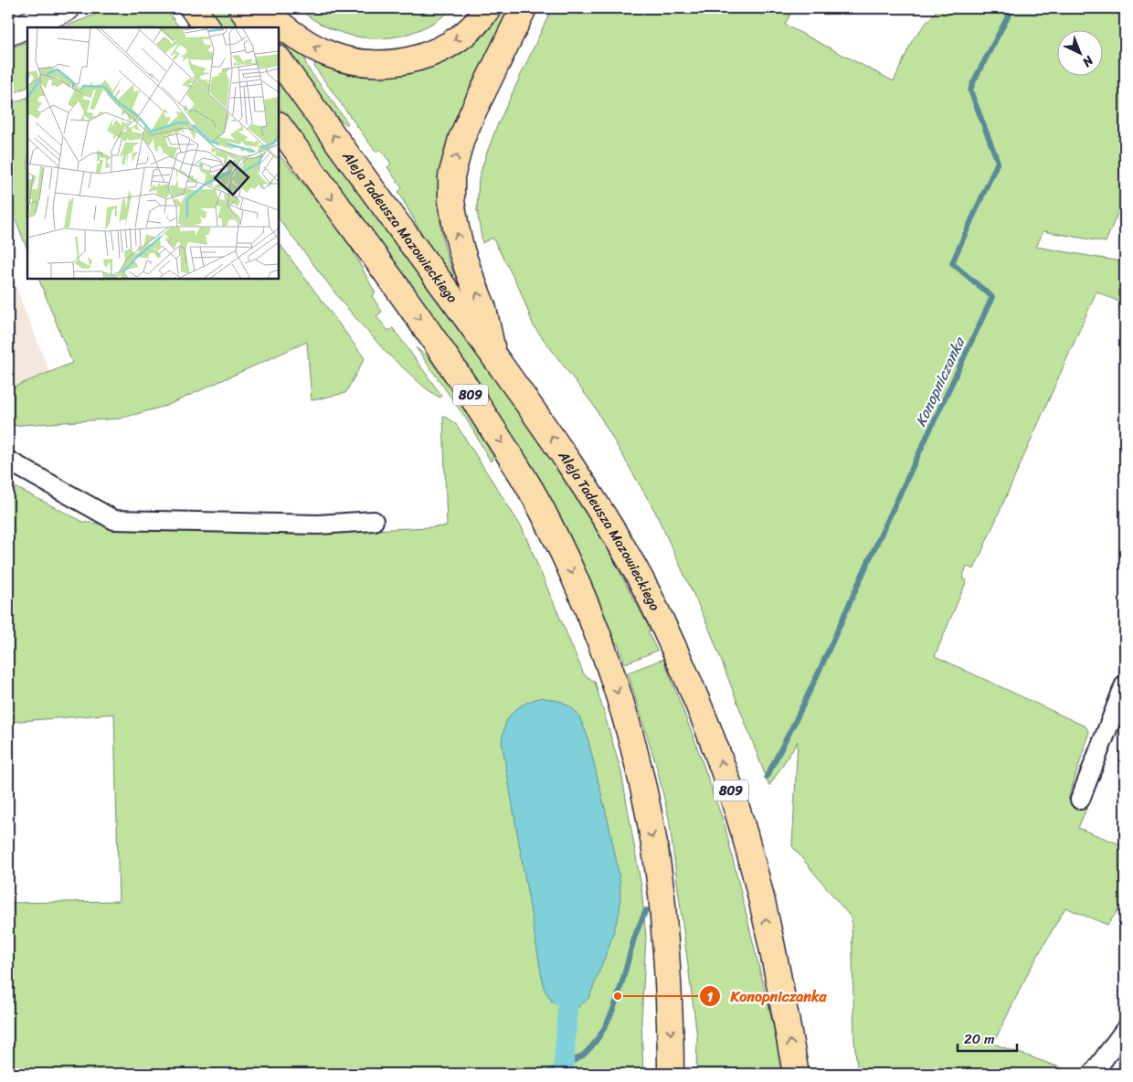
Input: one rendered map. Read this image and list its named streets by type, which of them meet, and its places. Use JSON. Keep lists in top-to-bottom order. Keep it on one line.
{"streets":{"main road":["Aleja Tadeusza Mazowieckiego","809"]},"water":["Konopniczanka"],"places":["Konopniczanka"],"scale_bar":"20 m","north":"bottom right"}
